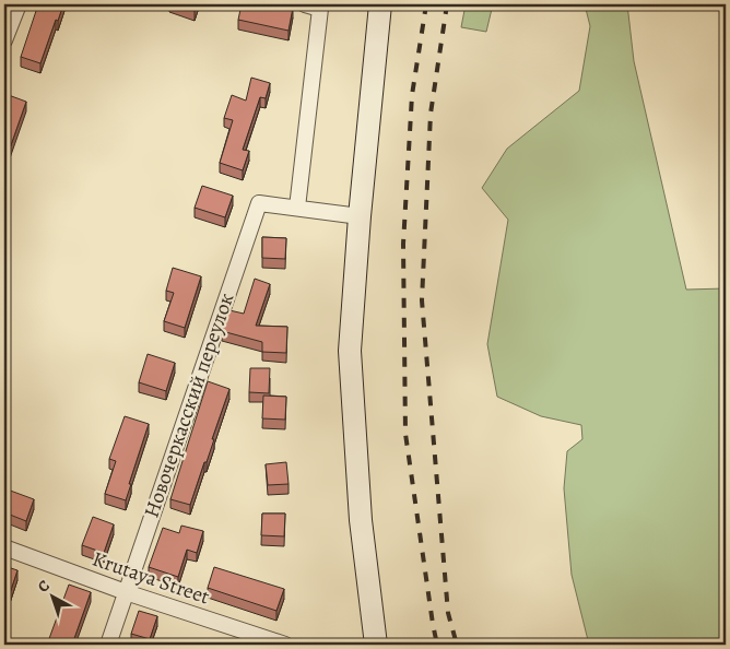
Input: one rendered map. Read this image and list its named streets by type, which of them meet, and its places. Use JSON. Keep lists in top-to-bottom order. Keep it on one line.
{"streets":{"street":["Новочеркасский переулок","Krutaya Street"]},"crossings":[["Новочеркасский переулок","Krutaya Street"]],"north":"top left"}
